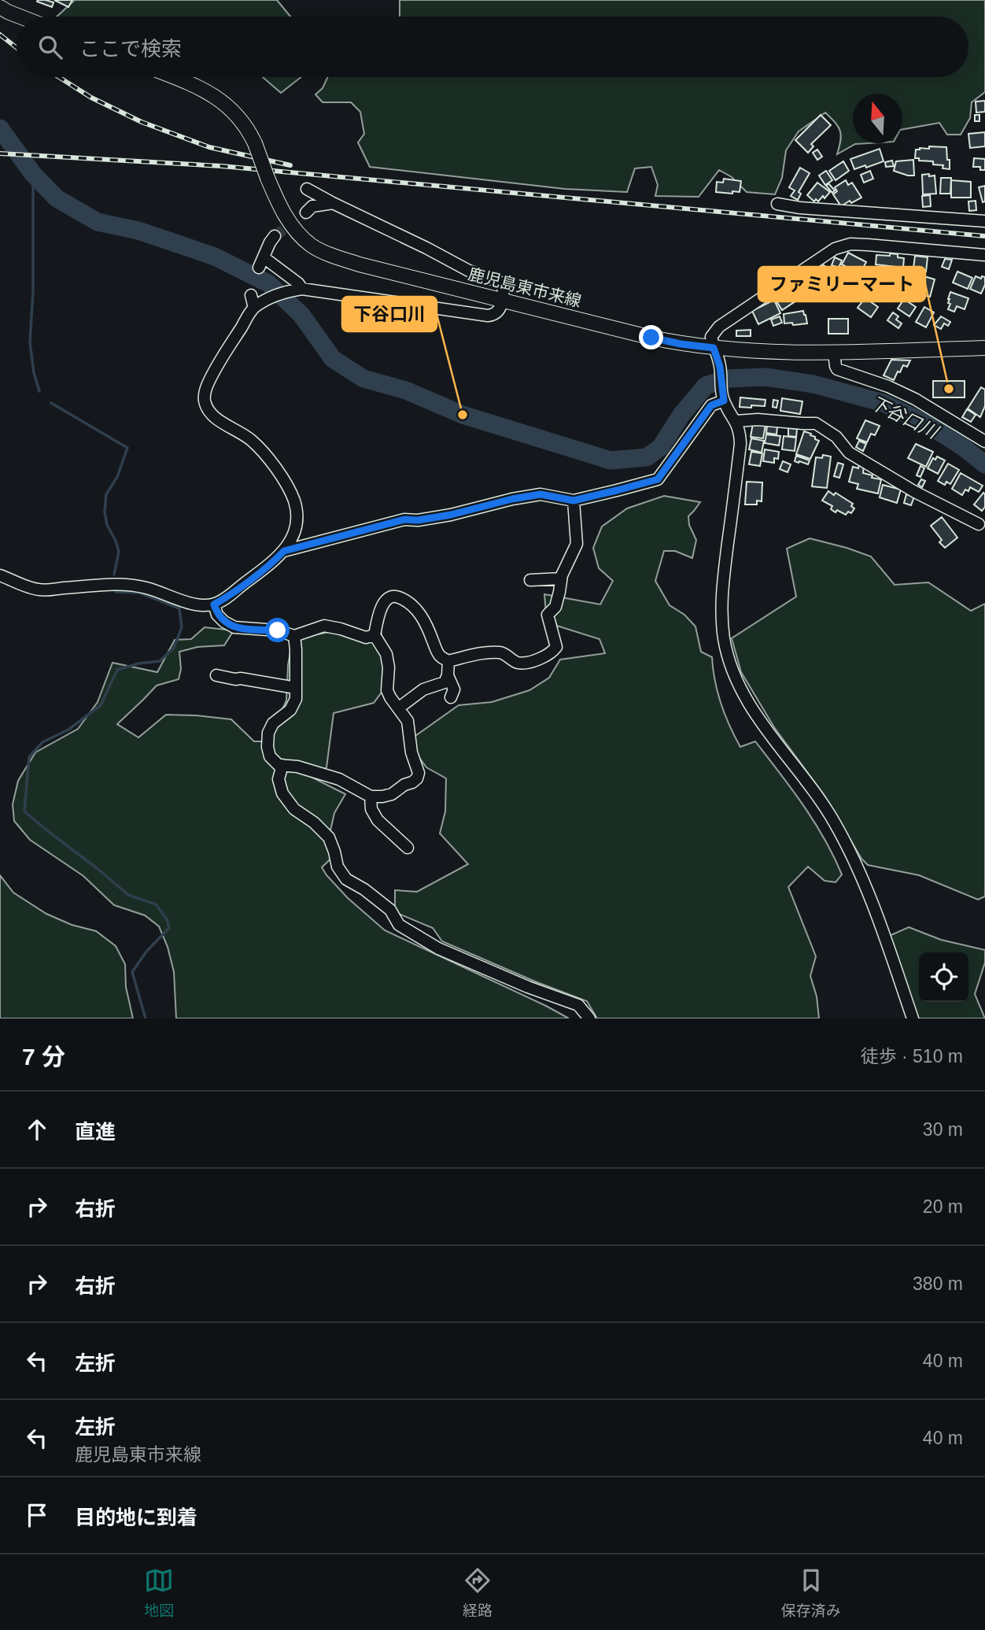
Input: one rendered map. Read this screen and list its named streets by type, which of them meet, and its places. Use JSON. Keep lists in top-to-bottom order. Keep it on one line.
{"streets":{"main road":["鹿児島東市来線"]},"water":["下谷口川"],"places":["ファミリーマート","下谷口川"],"north":"top","page":{"search":"ここで検索","heading":["7 分","徒歩 · 510 m"],"list":[["直進","30 m"],["右折","20 m"],["右折","380 m"],["左折","40 m"],["左折","鹿児島東市来線","40 m"],"目的地に到着"],"nav":["地図","経路","保存済み"]}}
